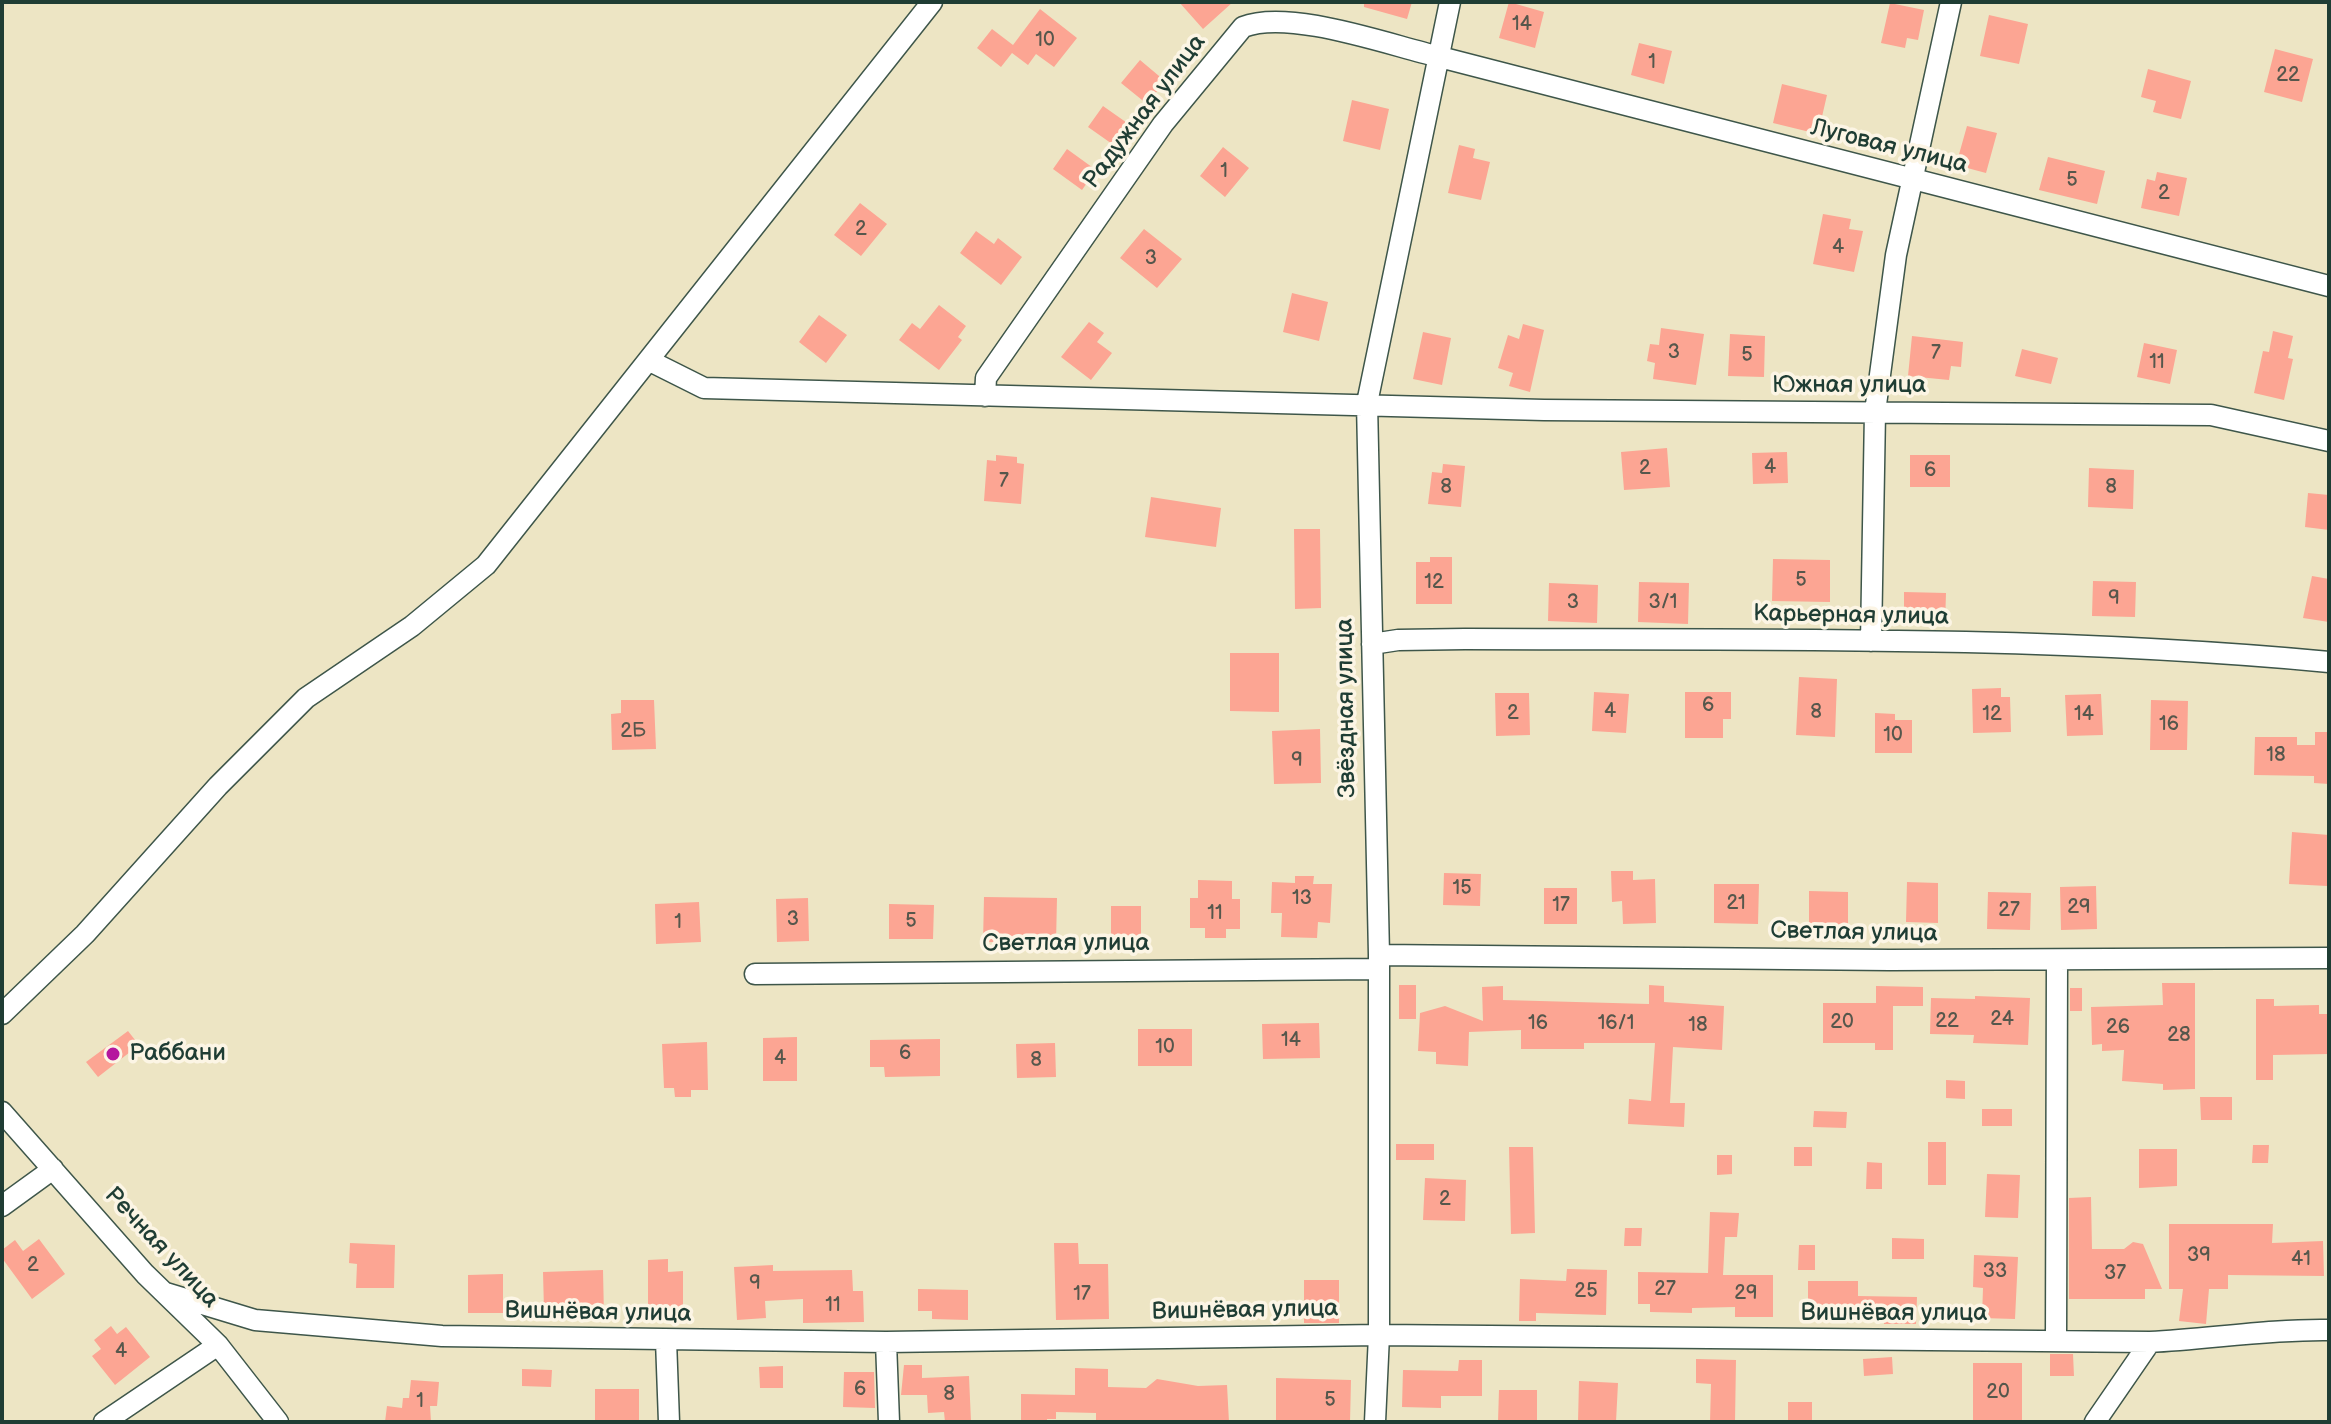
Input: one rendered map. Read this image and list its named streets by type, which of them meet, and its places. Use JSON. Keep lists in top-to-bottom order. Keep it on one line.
{"streets":{"street":["Радужная улица","Луговая улица","Южная улица","Карьерная улица","Звёздная улица","Светлая улица","Речная улица","Вишнёвая улица"]},"crossings":[["Радужная улица","Луговая улица"],["Радужная улица","Южная улица"],["Радужная улица","Звёздная улица"],["Луговая улица","Звёздная улица"],["Южная улица","Звёздная улица"],["Карьерная улица","Звёздная улица"],["Звёздная улица","Светлая улица"],["Звёздная улица","Вишнёвая улица"],["Речная улица","Вишнёвая улица"]],"places":["Раббани"],"house_numbers":["14","10","1","22","1","5","2","2","4","3","3","7","5","11","4","2","6","7","8","8","5","12","9","3","3/1","6","4","8","2","12","14","16","2Б","10","18","9","15","13","21","17","29","27","11","3","5","1","24","22","20","16","16/1","18","26","28","14","10","6","4","8","2","39","41","2","33","37","9","27","25","29","17","11","4","6","20","8","5","1"]}
